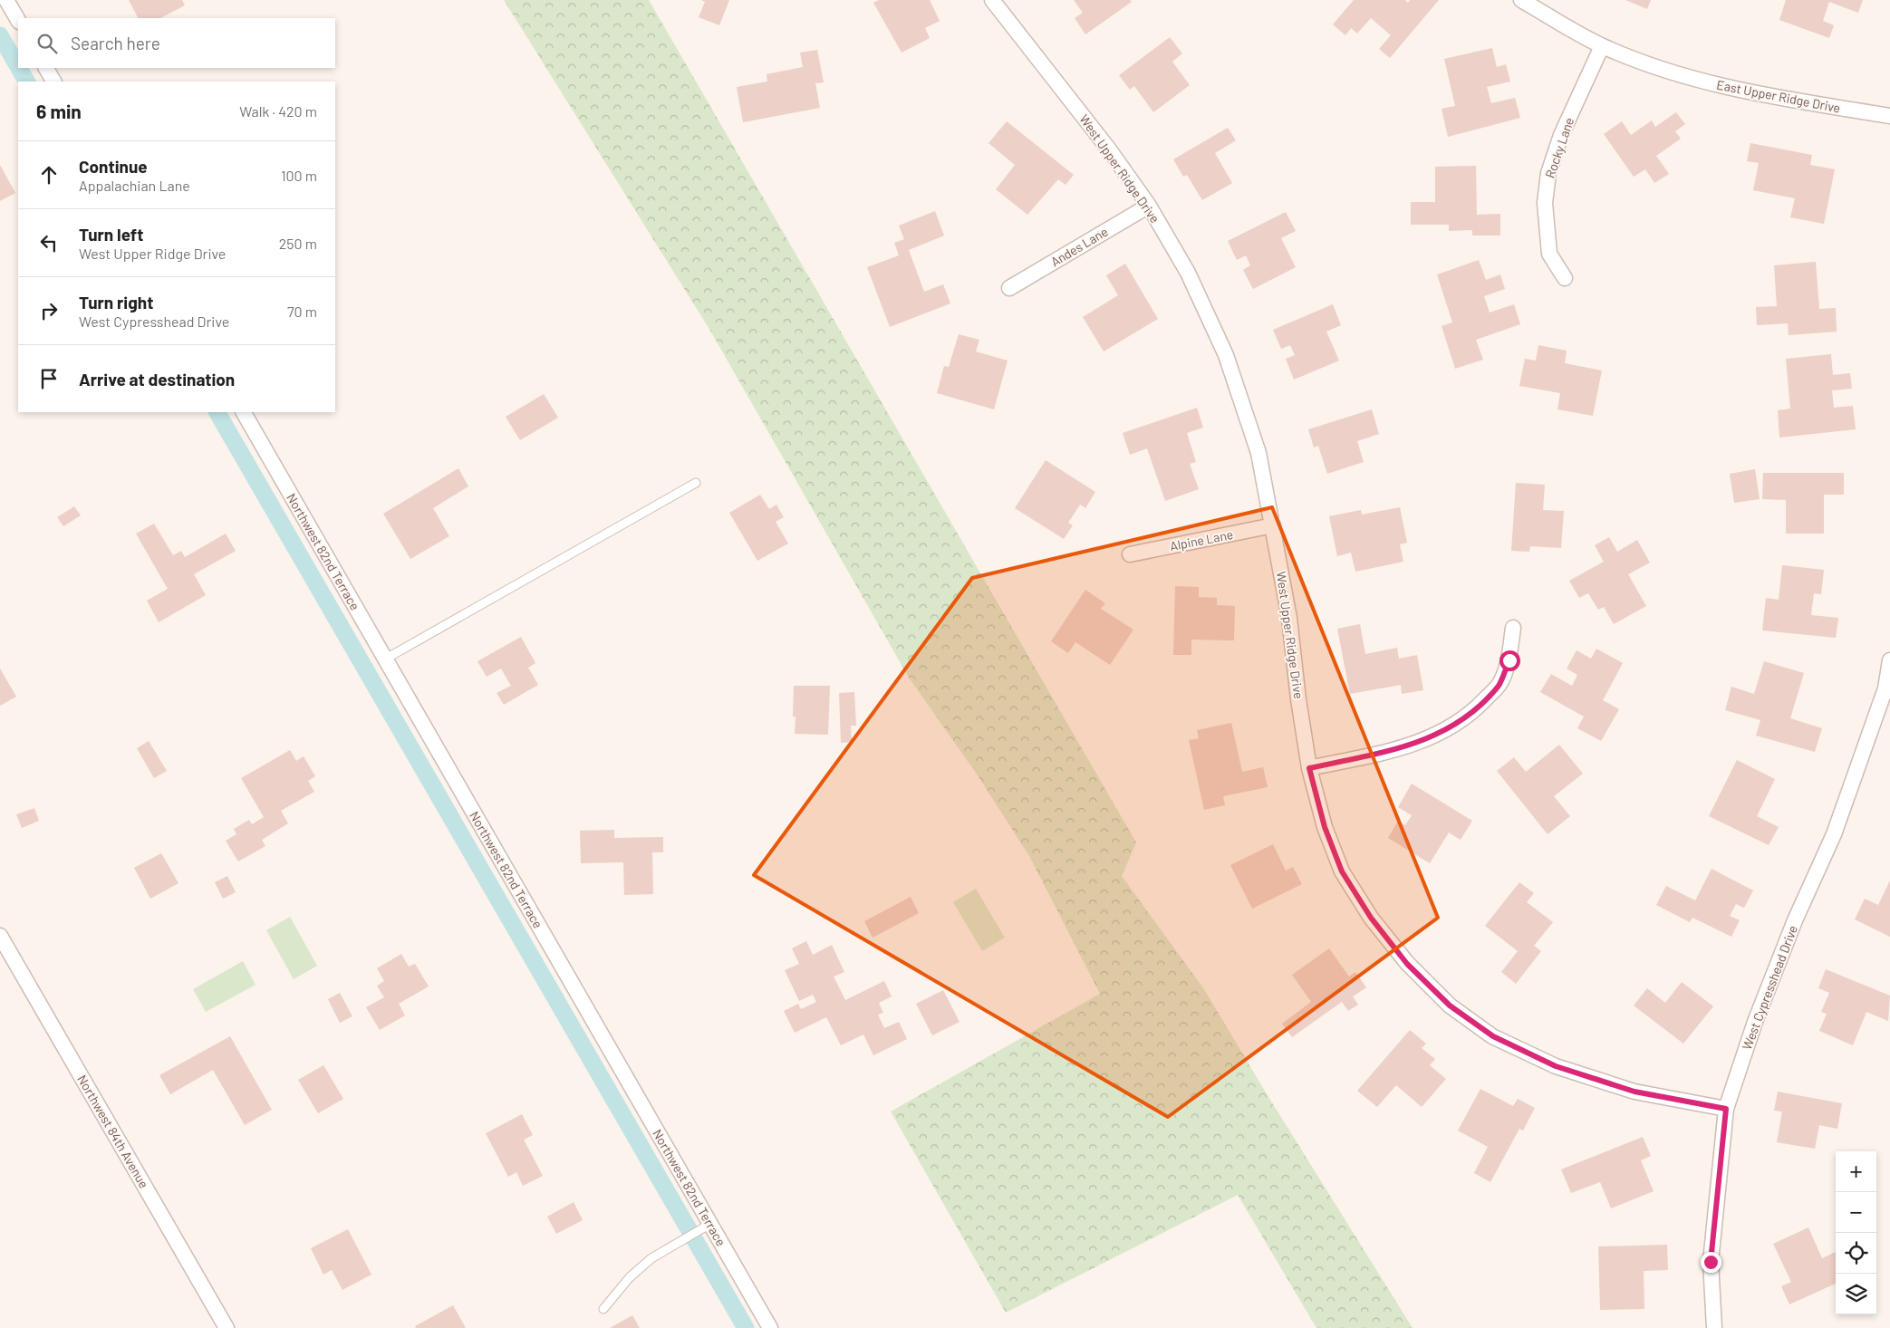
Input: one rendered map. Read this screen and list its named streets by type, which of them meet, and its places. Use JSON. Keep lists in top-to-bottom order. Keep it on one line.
{"streets":{"street":["East Upper Ridge Drive","Rocky Lane","West Upper Ridge Drive","Andes Lane","Alpine Lane","Northwest 82nd Terrace","West Cypresshead Drive","Northwest 84th Avenue"]},"crossings":[["East Upper Ridge Drive","Rocky Lane"],["West Upper Ridge Drive","Andes Lane"],["West Upper Ridge Drive","Alpine Lane"],["West Upper Ridge Drive","West Cypresshead Drive"]],"page":{"search":"Search here","heading":["6 min","Walk · 420 m"],"list":[["Continue","Appalachian Lane","100 m"],["Turn left","West Upper Ridge Drive","250 m"],["Turn right","West Cypresshead Drive","70 m"],"Arrive at destination"],"map_buttons":["+","−"]}}
